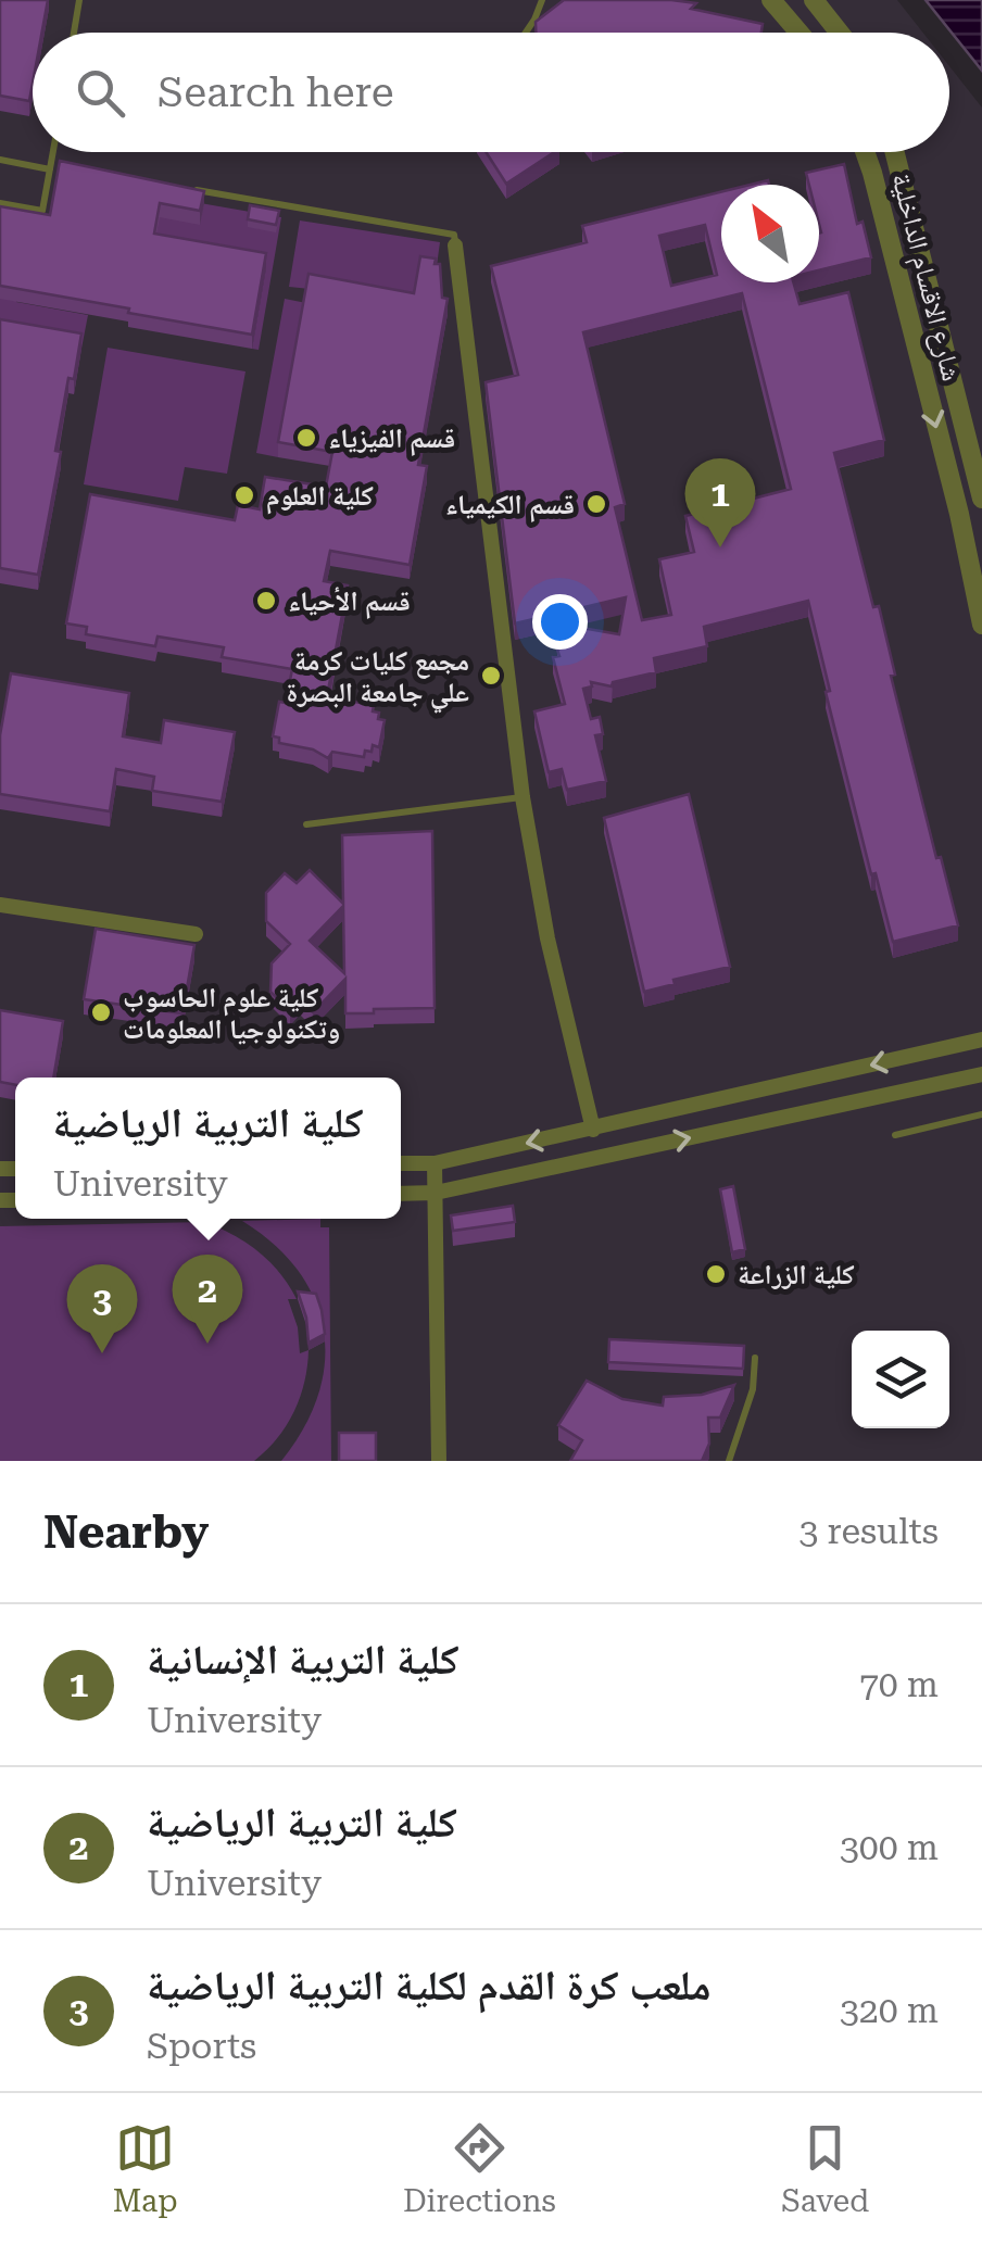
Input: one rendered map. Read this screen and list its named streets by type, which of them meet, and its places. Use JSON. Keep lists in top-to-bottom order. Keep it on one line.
{"streets":{"street":["شارع الاقسام الداخلية"]},"places":["قسم الفيزياء","كلية العلوم","قسم الكيمياء","قسم الأحياء","مجمع كليات كرمة علي جامعة البصرة","كلية علوم الحاسوب وتكنولوجيا المعلومات","كلية الزراعة"],"north":"top left","page":{"search":"Search here","pins":["1","2","3"],"popup":["كلية التربية الرياضية","University"],"heading":["Nearby","3 results"],"list":[{"mark":"1","name":"كلية التربية الإنسانية","note":"University","value":"70 m"},{"mark":"2","name":"كلية التربية الرياضية","note":"University","value":"300 m"},{"mark":"3","name":"ملعب كرة القدم لكلية التربية الرياضية","note":"Sports","value":"320 m"}],"nav":["Map","Directions","Saved"]}}
